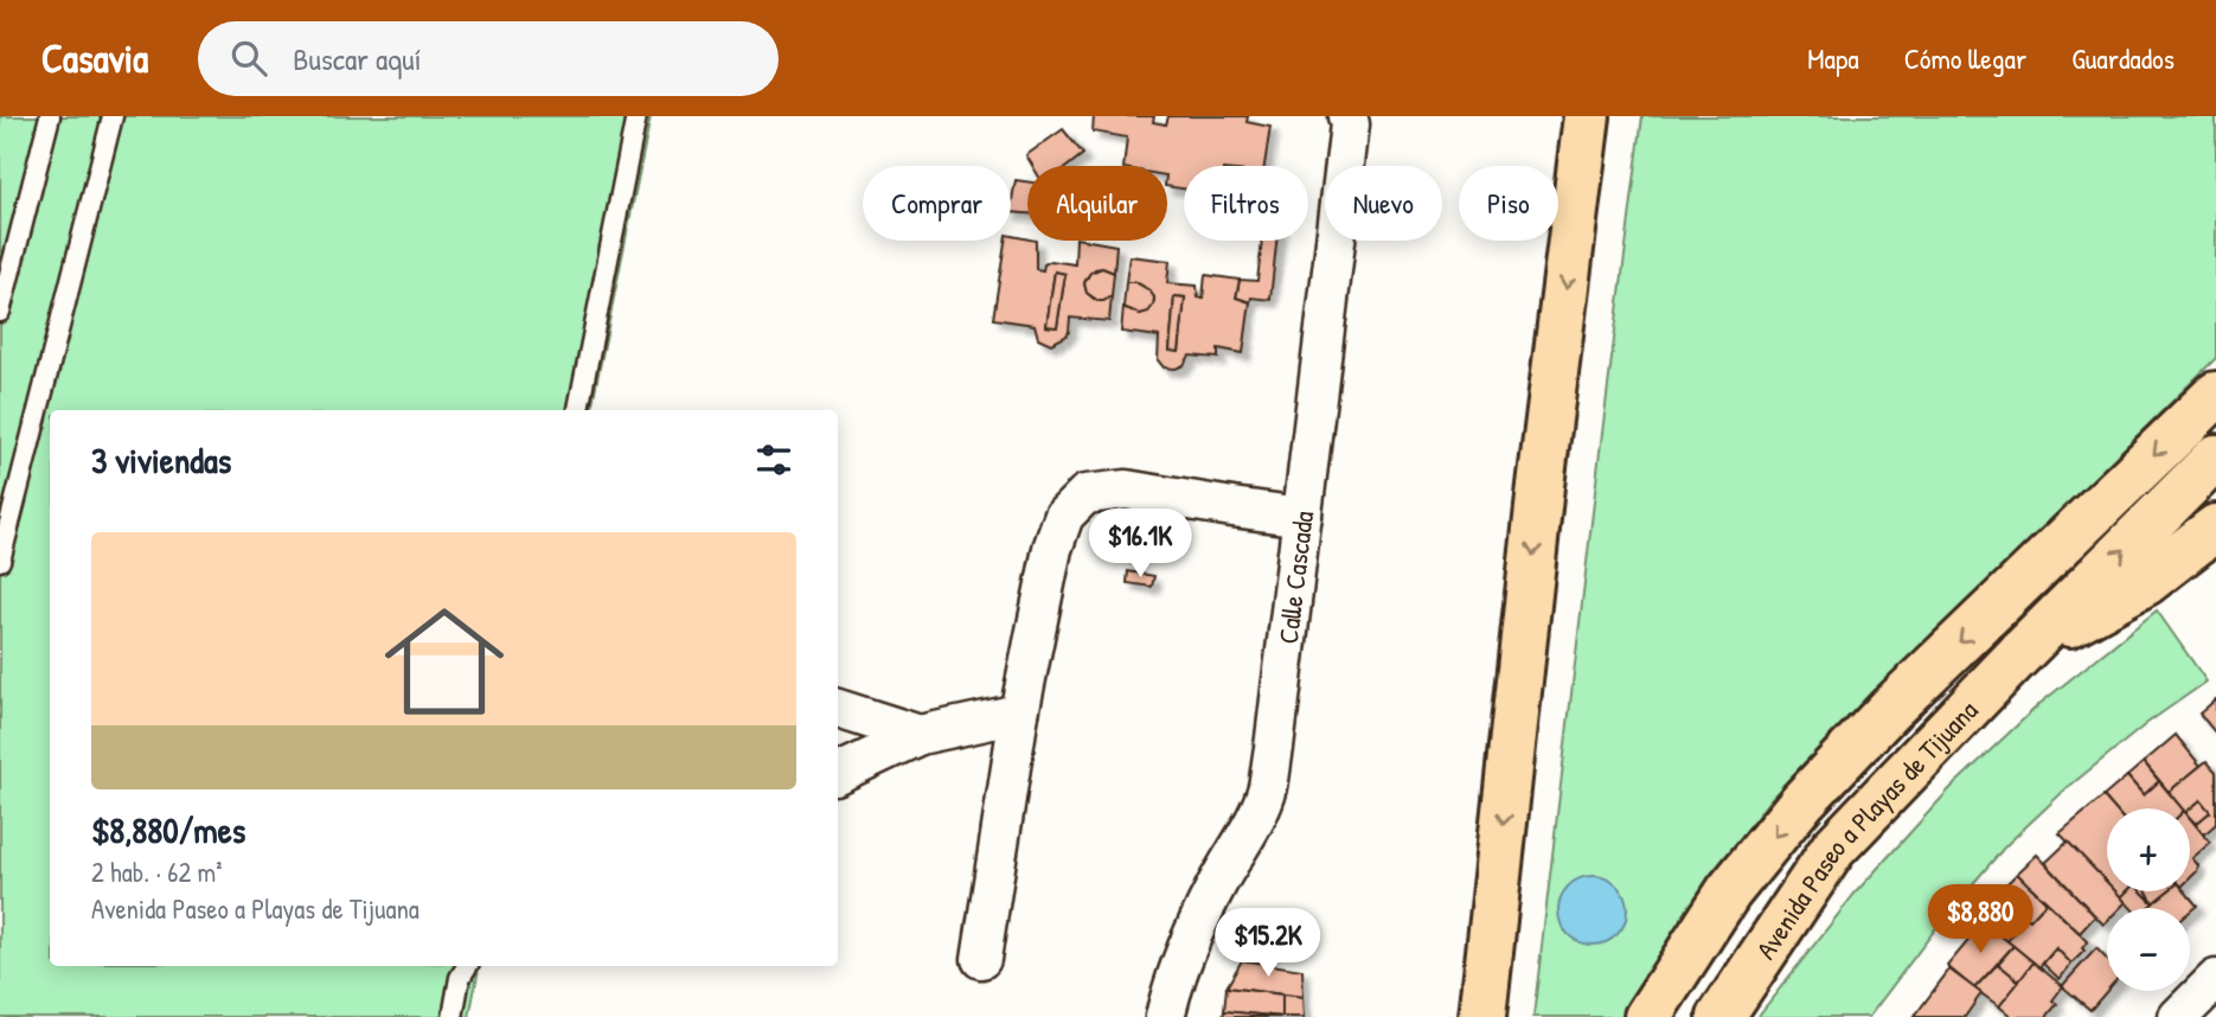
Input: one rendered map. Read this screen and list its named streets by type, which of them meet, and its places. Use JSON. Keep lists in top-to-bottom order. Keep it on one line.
{"streets":{"main road":["Avenida Paseo a Playas de Tijuana"],"street":["Calle Cascada"]},"page":{"header":"Casavia","search":"Buscar aquí","nav":["Mapa","Cómo llegar","Guardados"],"chip":["Comprar","Alquilar","Filtros","Nuevo","Piso"],"heading":"3 viviendas","price":["$16.1K","$8,880","$15.2K"],"list":[{"name":"$8,880/mes","note":"2 hab. · 62 m² · Avenida Paseo a Playas de Tijuana"}],"map_buttons":["+","−"]}}
